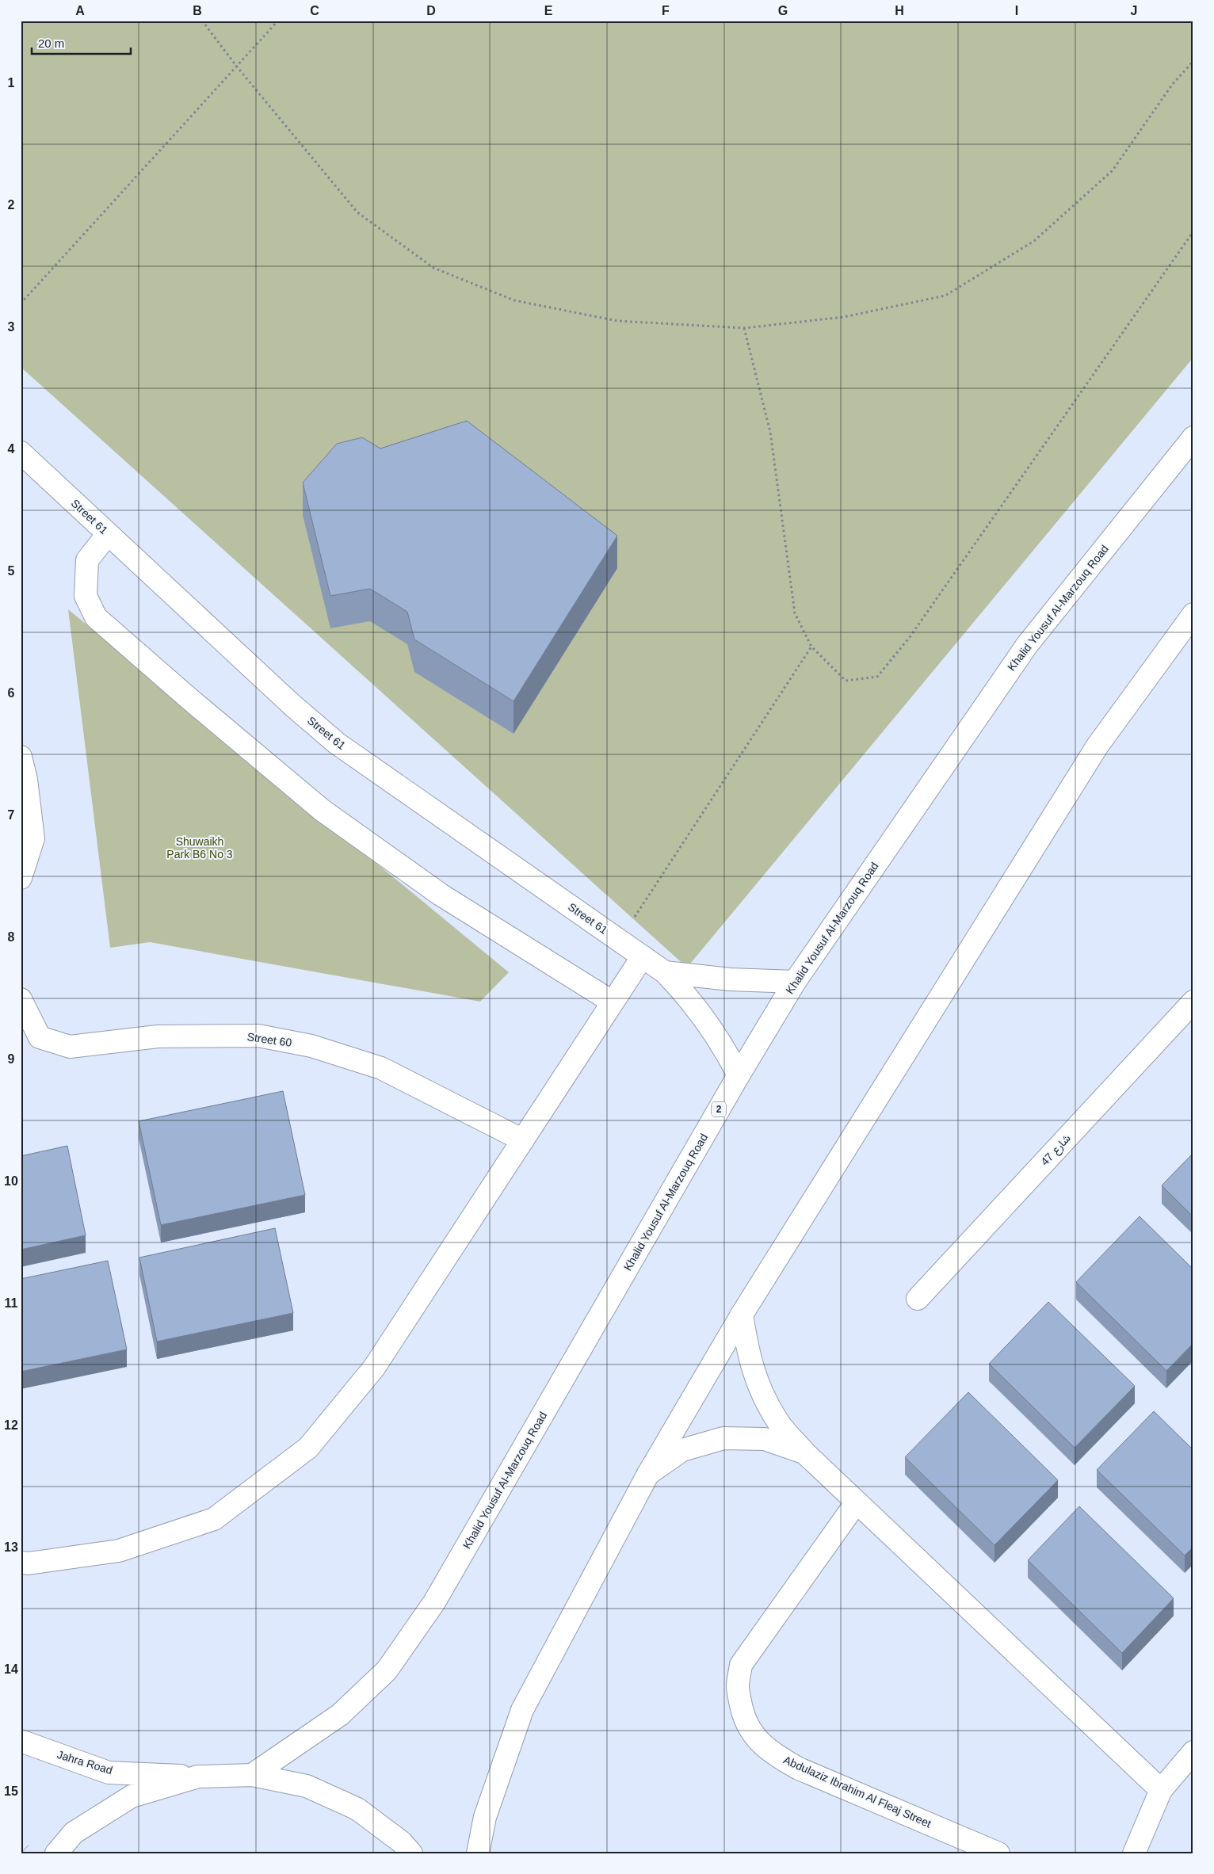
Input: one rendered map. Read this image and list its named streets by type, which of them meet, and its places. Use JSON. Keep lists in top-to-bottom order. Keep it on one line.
{"streets":{"street":["Street 61","Khalid Yousuf Al-Marzouq Road","Street 60","2","شارع 47","Jahra Road","Abdulaziz Ibrahim Al Fleaj Street"]},"crossings":[["Street 61","Khalid Yousuf Al-Marzouq Road"]],"parks":["Shuwaikh Park B6 No 3"],"scale_bar":"20 m","grid":{"columns":["A","B","C","D","E","F","G","H","I","J"],"rows":["1","2","3","4","5","6","7","8","9","10","11","12","13","14","15"]}}
